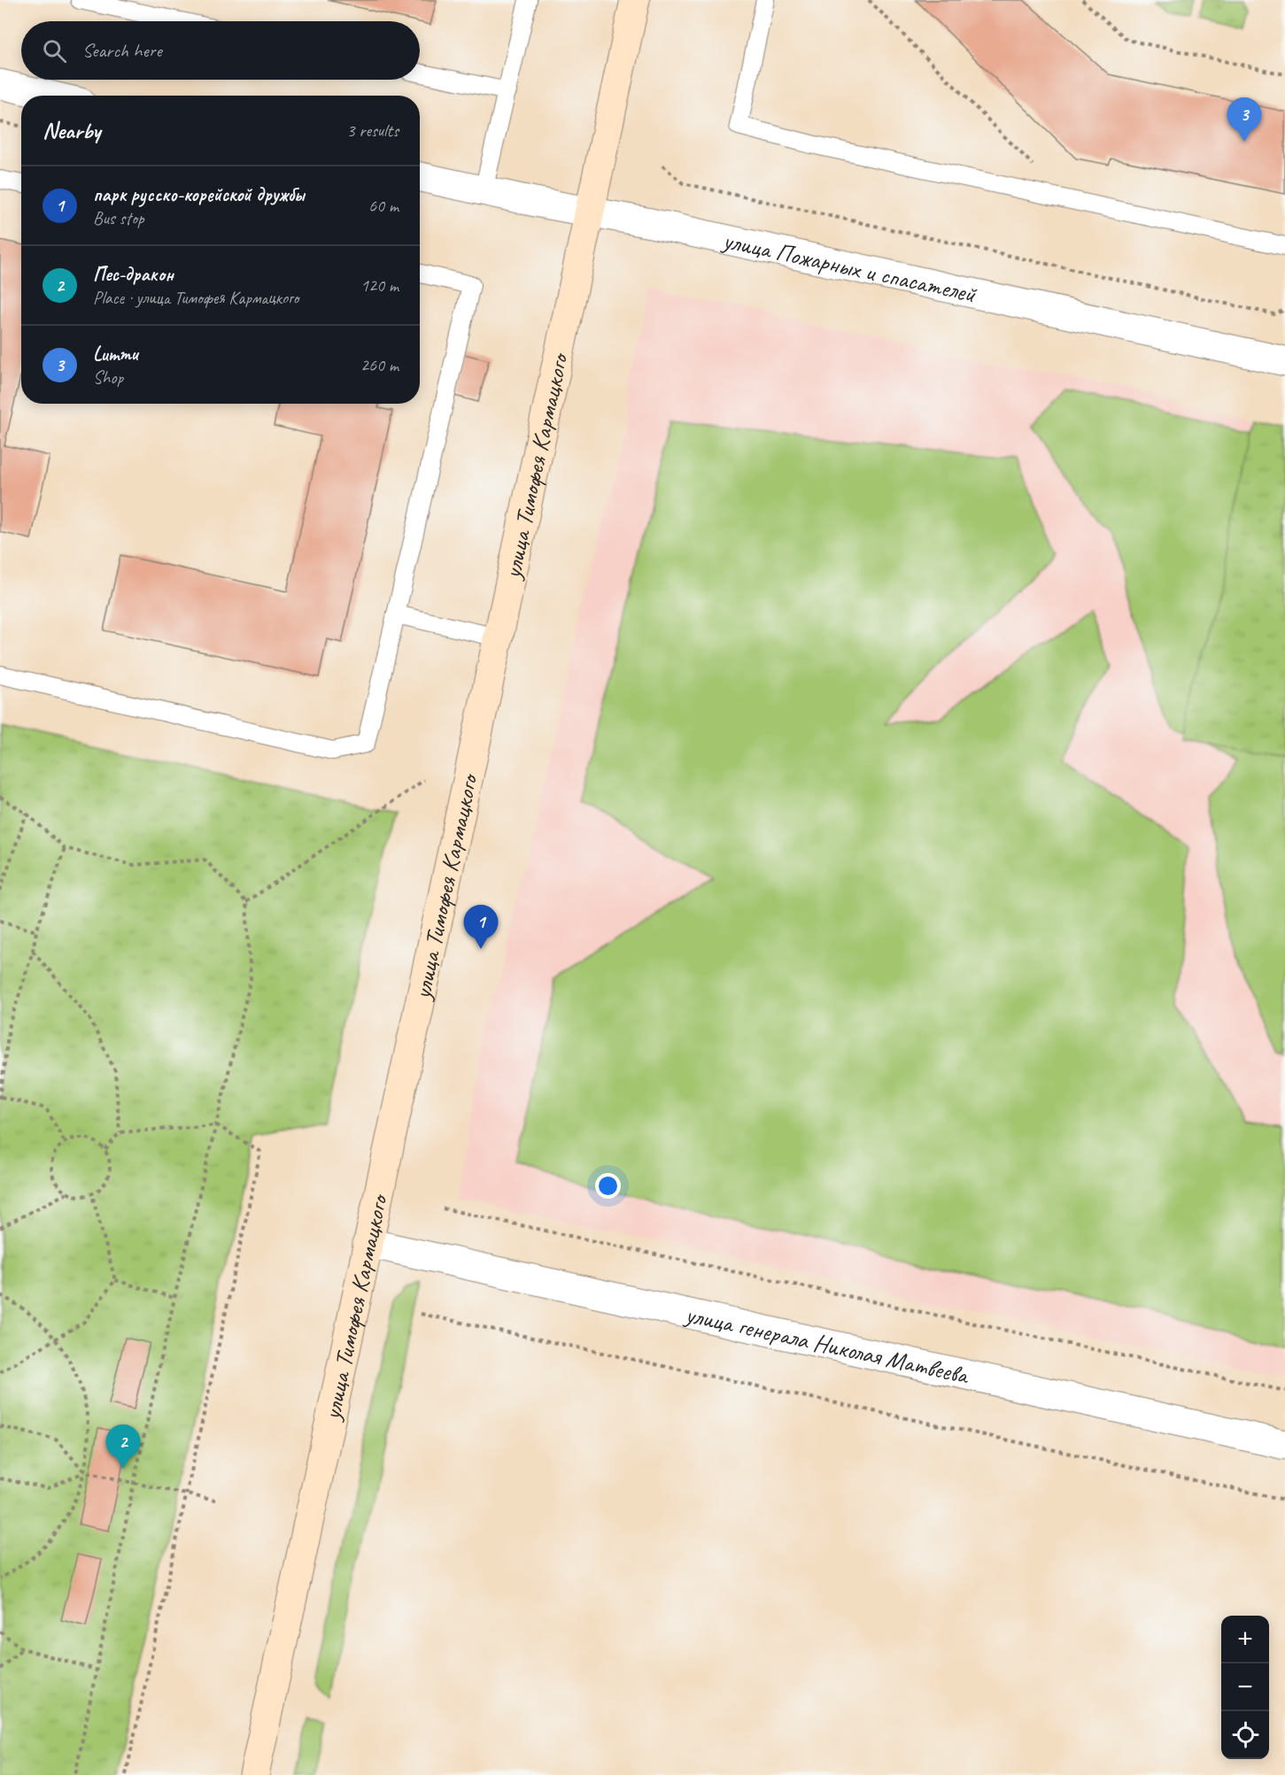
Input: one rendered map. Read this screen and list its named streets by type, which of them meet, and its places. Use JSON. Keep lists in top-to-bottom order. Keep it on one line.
{"streets":{"street":["улица Пожарных и спасателей","улица Тимофея Кармацкого","улица генерала Николая Матвеева"]},"crossings":[["улица Пожарных и спасателей","улица Тимофея Кармацкого"],["улица Тимофея Кармацкого","улица генерала Николая Матвеева"]],"page":{"search":"Search here","heading":["Nearby","3 results"],"pins":["3","1","2"],"list":[{"mark":"1","name":"парк русско-корейской дружбы","note":"Bus stop","value":"60 m"},{"mark":"2","name":"Пес-дракон","note":"Place · улица Тимофея Кармацкого","value":"120 m"},{"mark":"3","name":"Lummu","note":"Shop","value":"260 m"}],"map_buttons":["+","−"]}}
